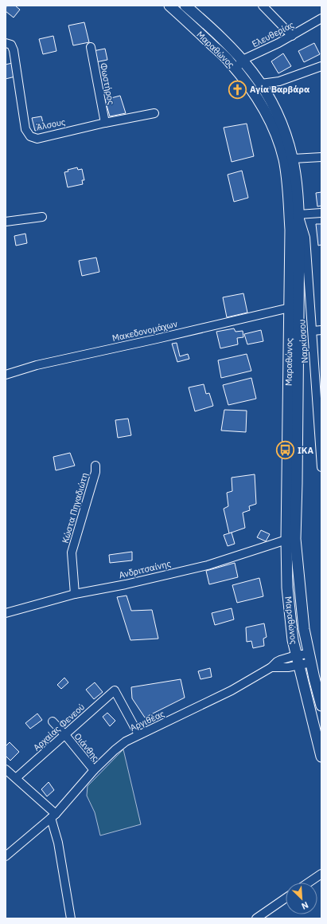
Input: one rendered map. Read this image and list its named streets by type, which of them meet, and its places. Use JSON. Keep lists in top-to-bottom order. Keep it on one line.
{"streets":{"main road":["Μαραθώνος"],"street":["Ελευθερίας","Φωστήρος","Άλσους","Μακεδονομάχων","Ναρκίσσου","Κώστα Πηγαδιώτη","Ανδριτσαίνης","Αργιθέας","Αρχαίας Φενεού","Οιάνθης"]},"crossings":[["Ελευθερίας","Μαραθώνος"],["Μαραθώνος","Μακεδονομάχων"],["Μαραθώνος","Ναρκίσσου"],["Μαραθώνος","Ανδριτσαίνης"],["Μαραθώνος","Αργιθέας"],["Φωστήρος","Άλσους"],["Κώστα Πηγαδιώτη","Ανδριτσαίνης"],["Αργιθέας","Αρχαίας Φενεού"],["Αργιθέας","Οιάνθης"],["Αρχαίας Φενεού","Οιάνθης"]],"places":{"church":["Αγία Βαρβάρα"],"bus stop":["ΙΚΑ"]},"north":"bottom right"}
